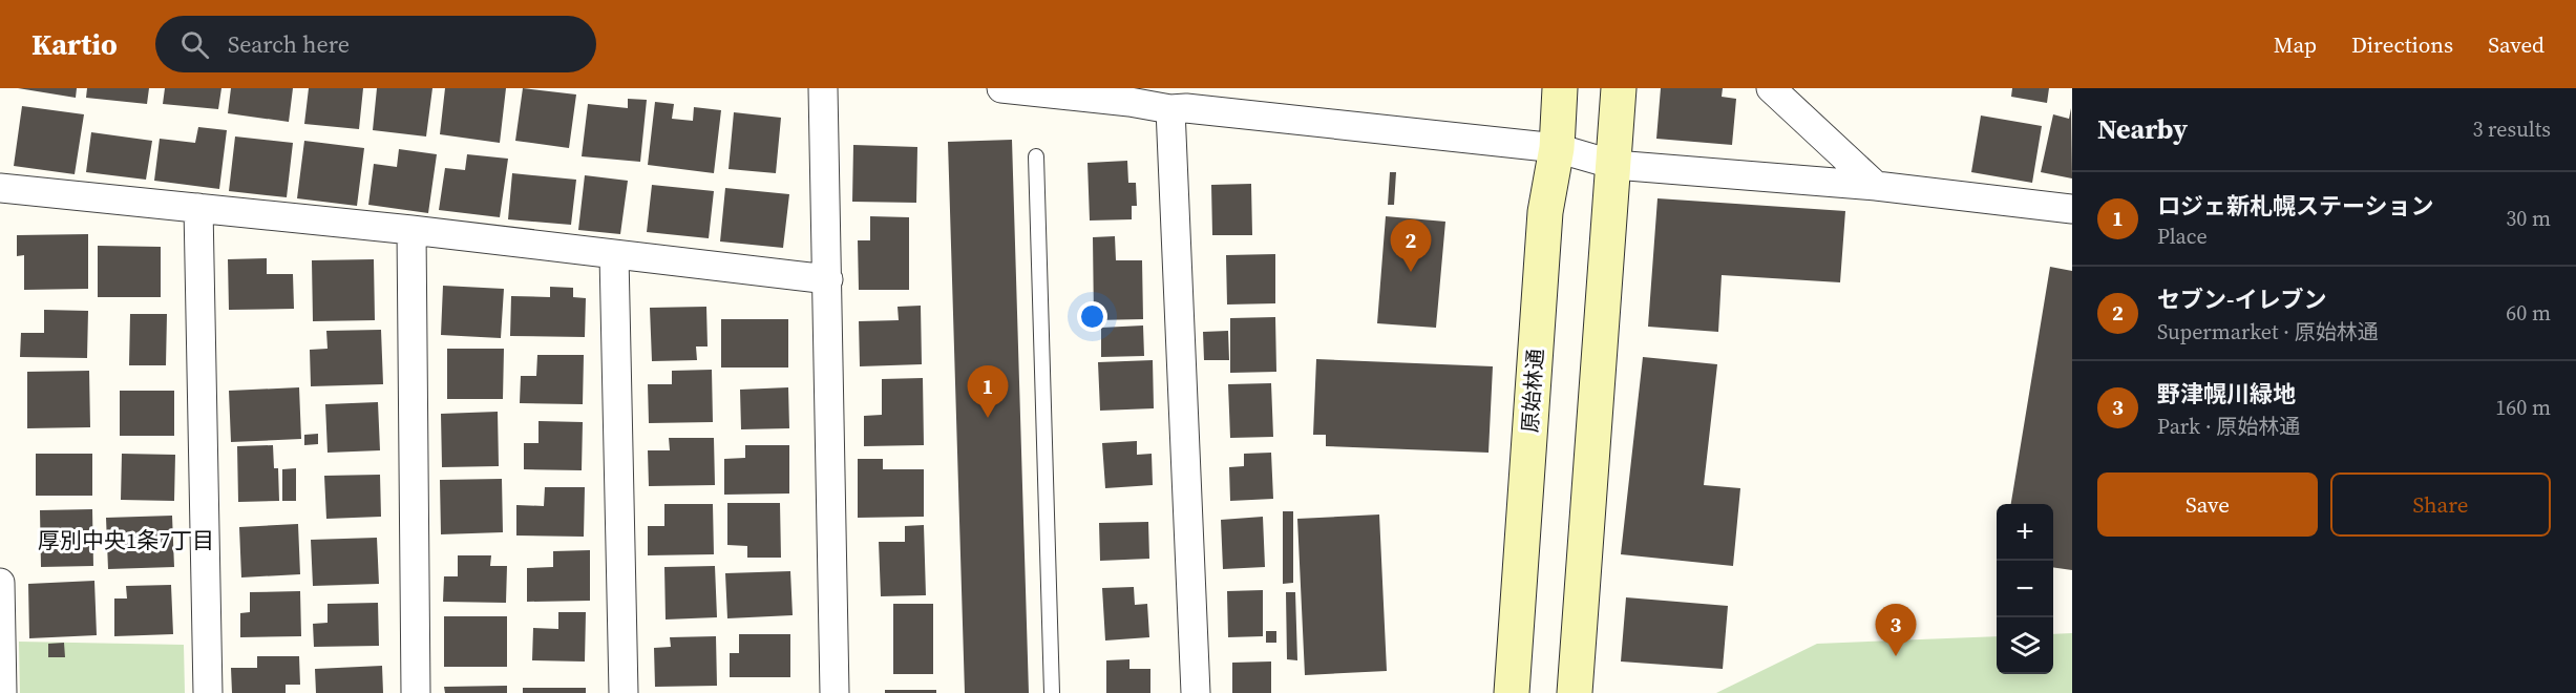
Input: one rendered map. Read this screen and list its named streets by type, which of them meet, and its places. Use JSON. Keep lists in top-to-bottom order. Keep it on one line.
{"streets":{"street":["原始林通"]},"districts":["厚別中央1条7丁目"],"page":{"header":"Kartio","search":"Search here","nav":["Map","Directions","Saved"],"heading":["Nearby","3 results"],"list":[{"mark":"1","name":"ロジェ新札幌ステーション","note":"Place","value":"30 m"},{"mark":"2","name":"セブン-イレブン","note":"Supermarket · 原始林通","value":"60 m"},{"mark":"3","name":"野津幌川緑地","note":"Park · 原始林通","value":"160 m"}],"pins":["2","1","3"],"buttons":["Save","Share"],"map_buttons":["+","−"]}}
